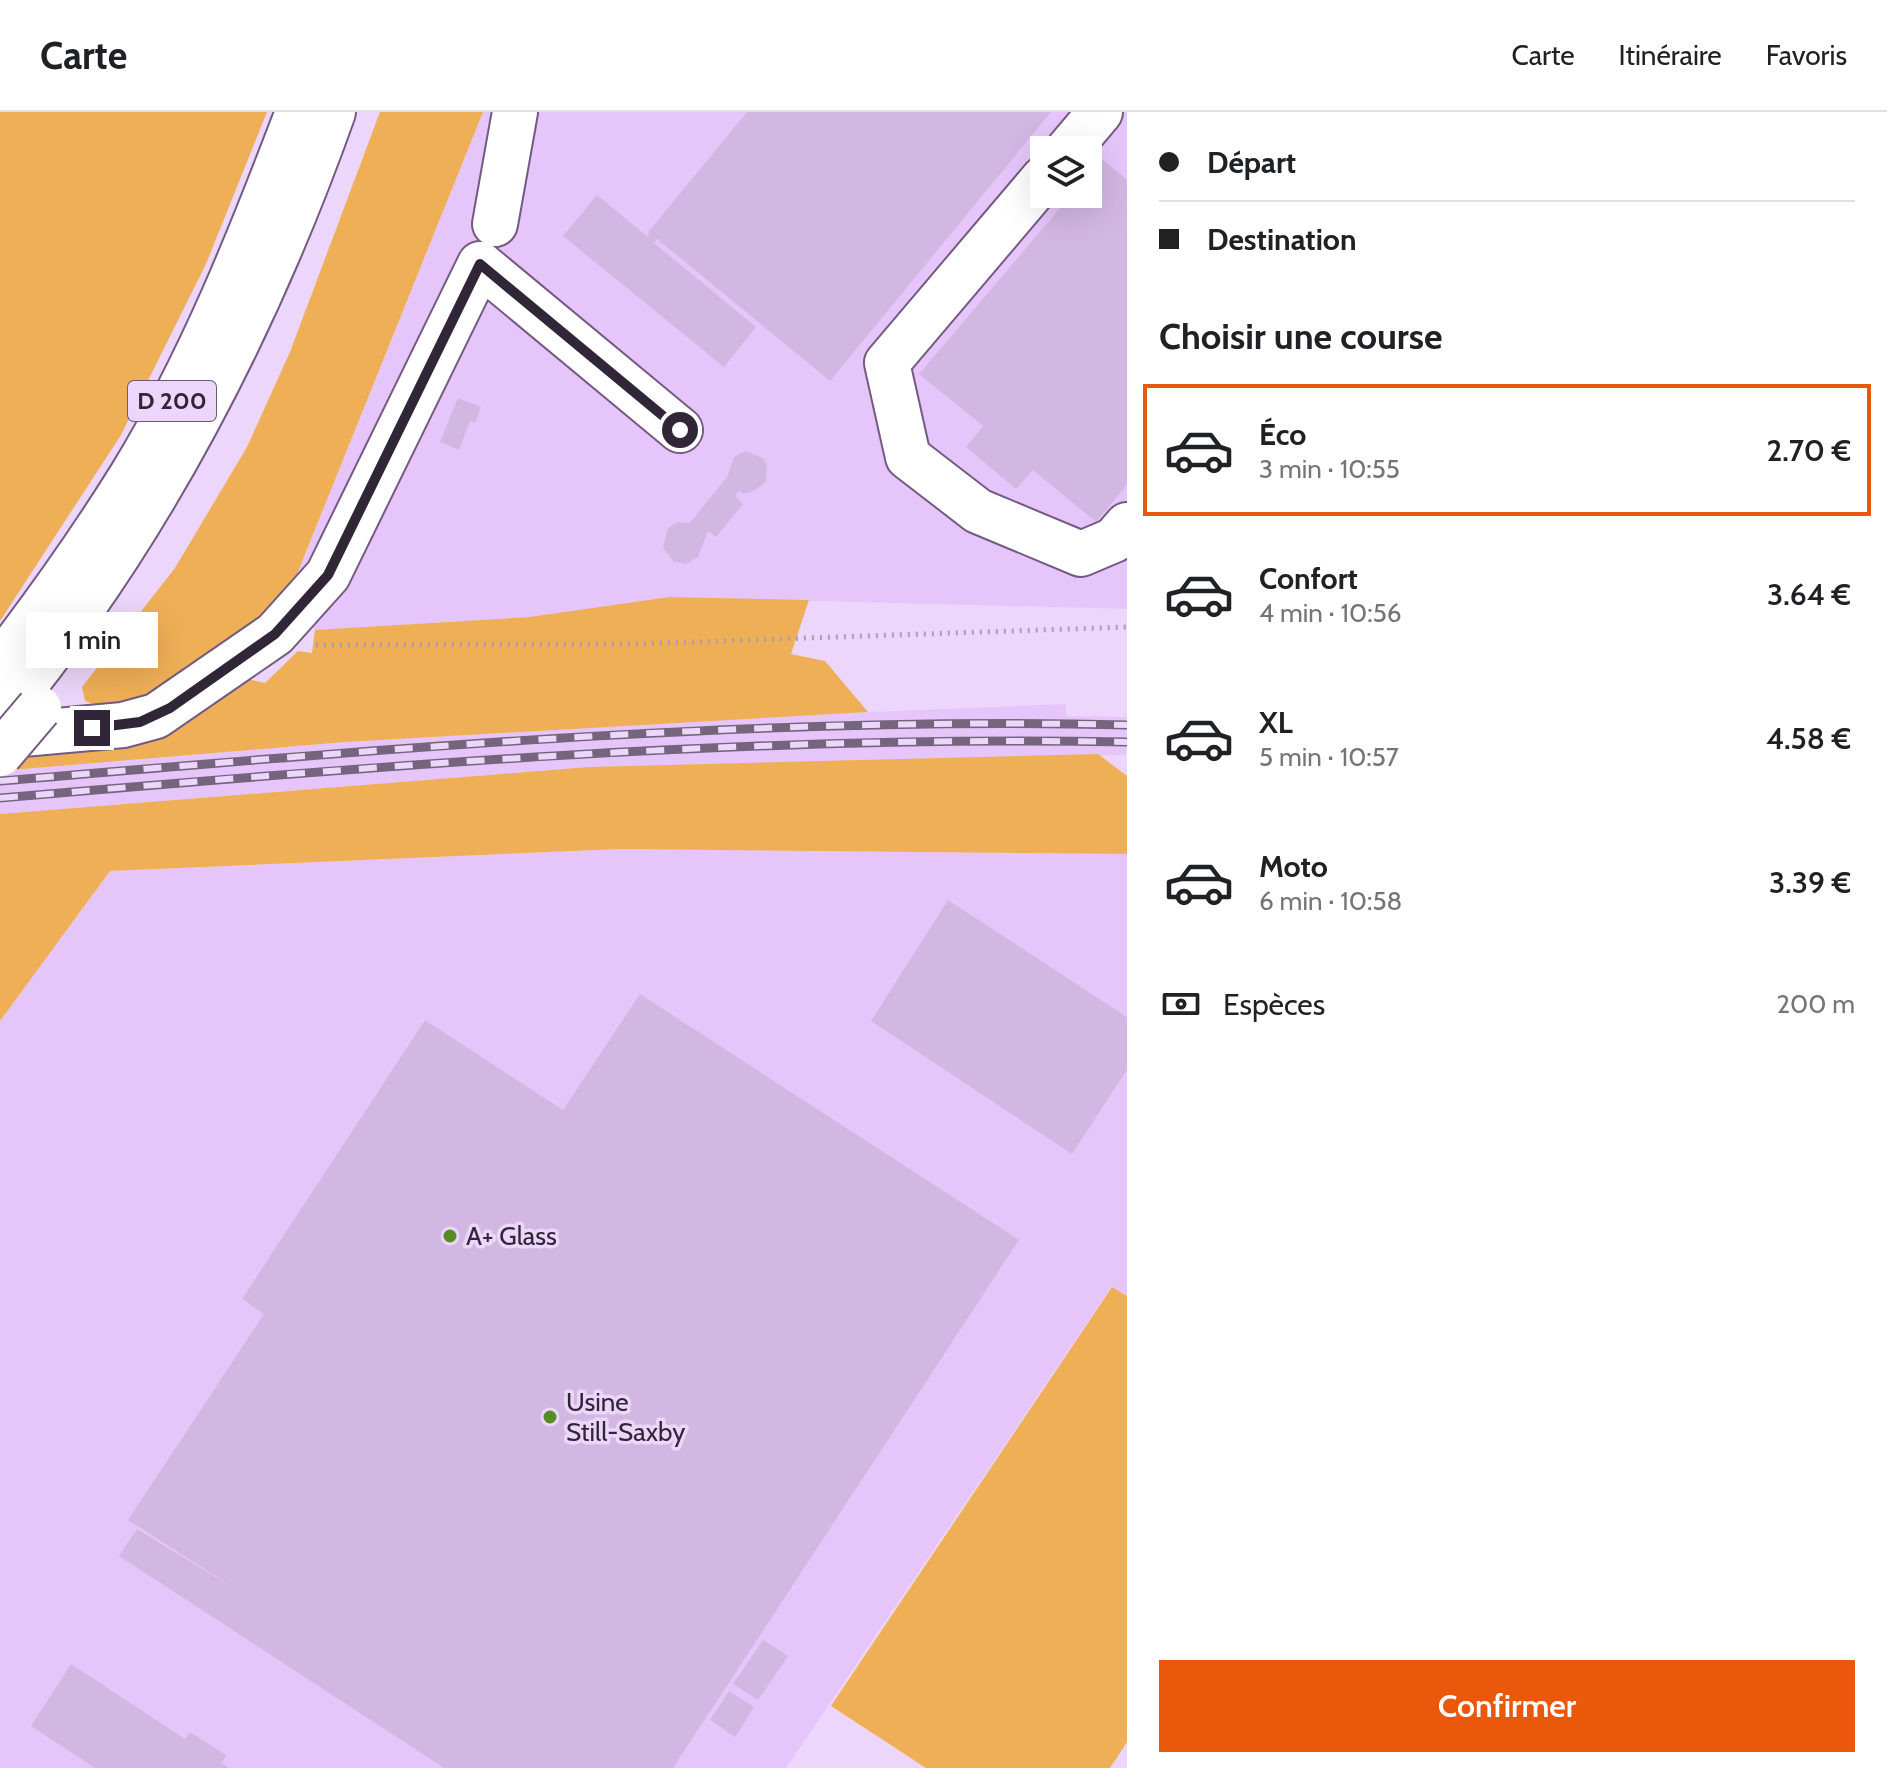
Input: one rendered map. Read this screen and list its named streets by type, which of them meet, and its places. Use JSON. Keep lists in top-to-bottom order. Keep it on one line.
{"streets":{"main road":["D 200"]},"places":["A+ Glass","Usine Still-Saxby"],"page":{"header":"Carte","nav":["Carte","Itinéraire","Favoris"],"banner":["Départ","Destination"],"heading":"Choisir une course","list":[{"name":"Éco","note":"3 min · 10:55","value":"2.70 €"},{"name":"Confort","note":"4 min · 10:56","value":"3.64 €"},{"name":"XL","note":"5 min · 10:57","value":"4.58 €"},{"name":"Moto","note":"6 min · 10:58","value":"3.39 €"}],"bubble":"1 min","pay":["Espèces","200 m"],"buttons":"Confirmer"}}
